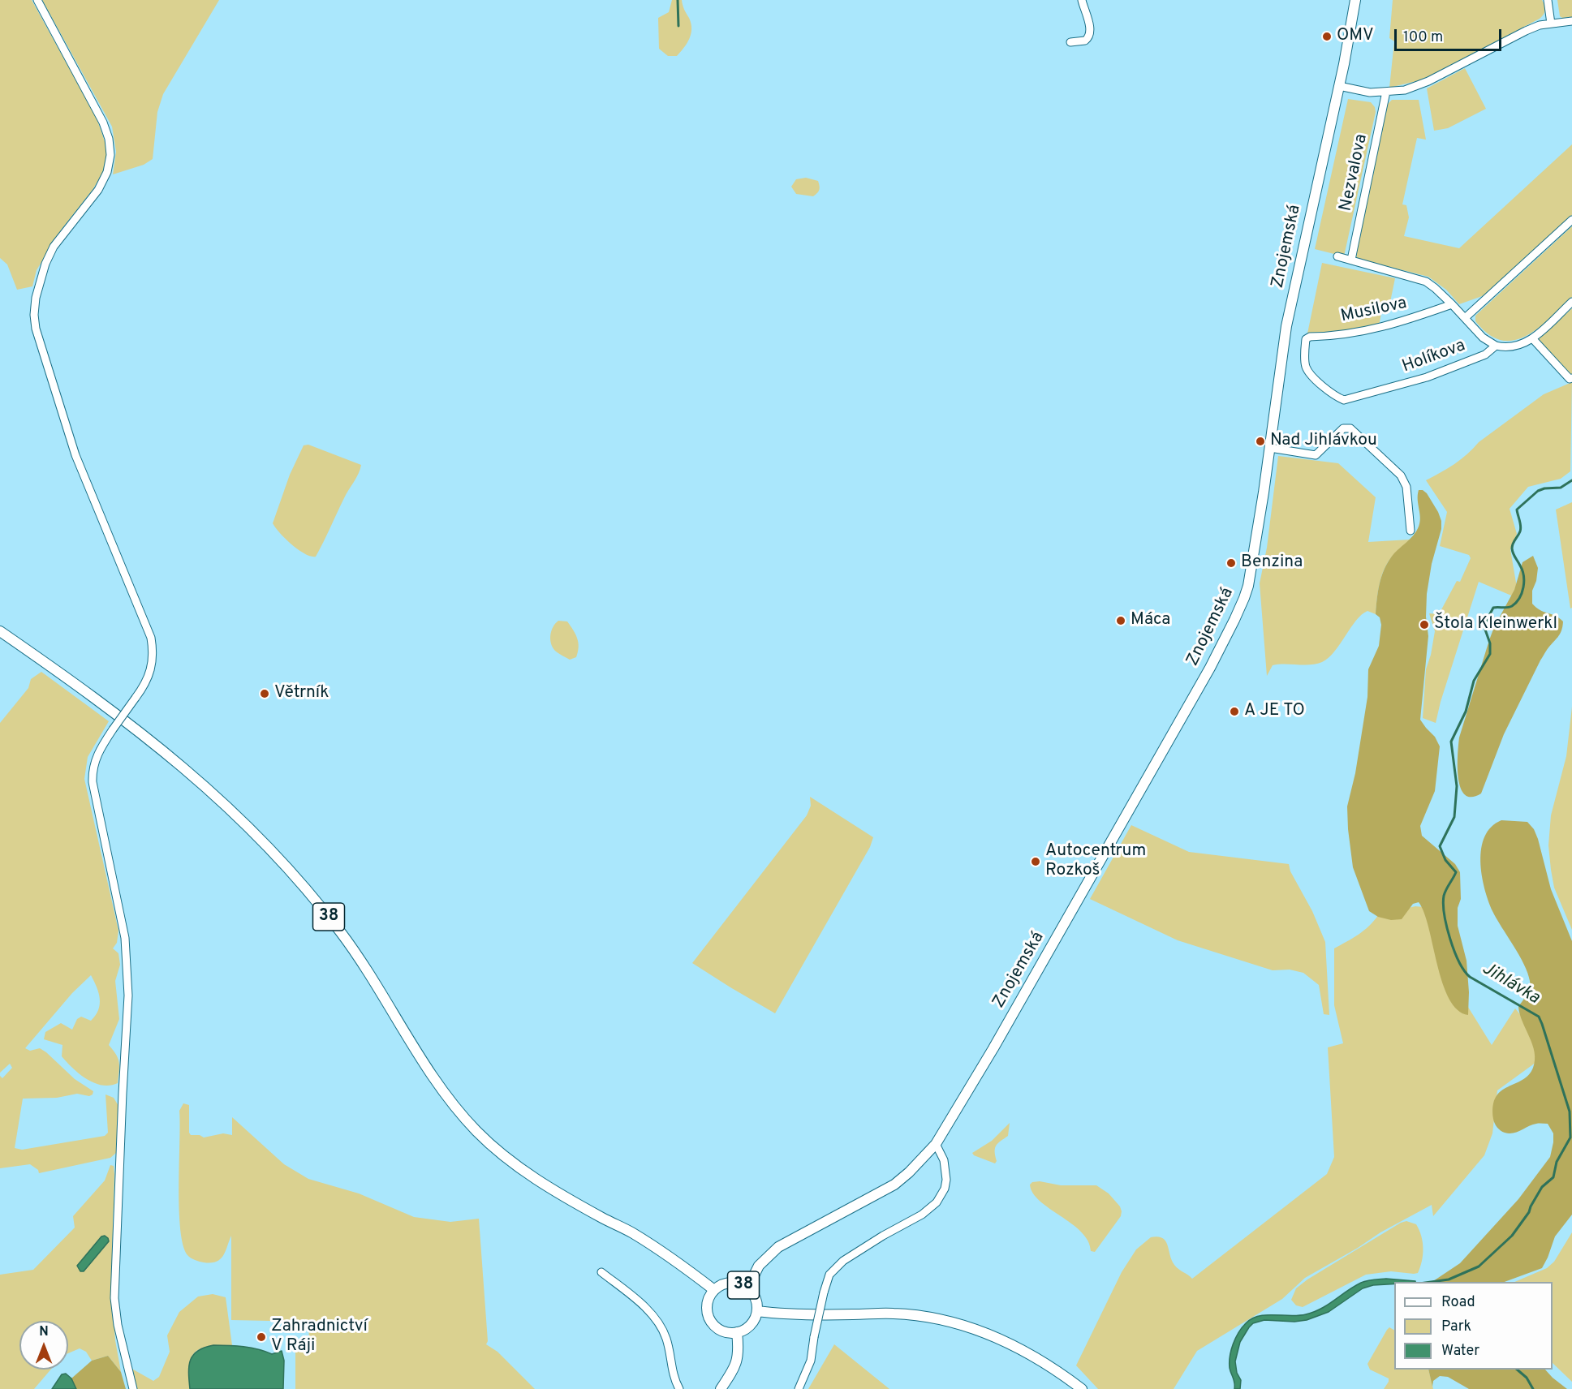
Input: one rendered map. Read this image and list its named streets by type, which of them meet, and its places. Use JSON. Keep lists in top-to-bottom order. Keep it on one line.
{"streets":{"main road":["Znojemská","38"],"street":["Nezvalova","Musilova","Holíkova"]},"crossings":[["Znojemská","38"],["Musilova","Holíkova"]],"water":["Jihlávka"],"places":["OMV","Nad Jihlávkou","Benzina","Máca","Štola Kleinwerkl","Větrník","A JE TO","Autocentrum Rozkoš","Zahradnictví V Ráji"],"legend":["Road","Park","Water"],"scale_bar":"100 m","north":"top"}
